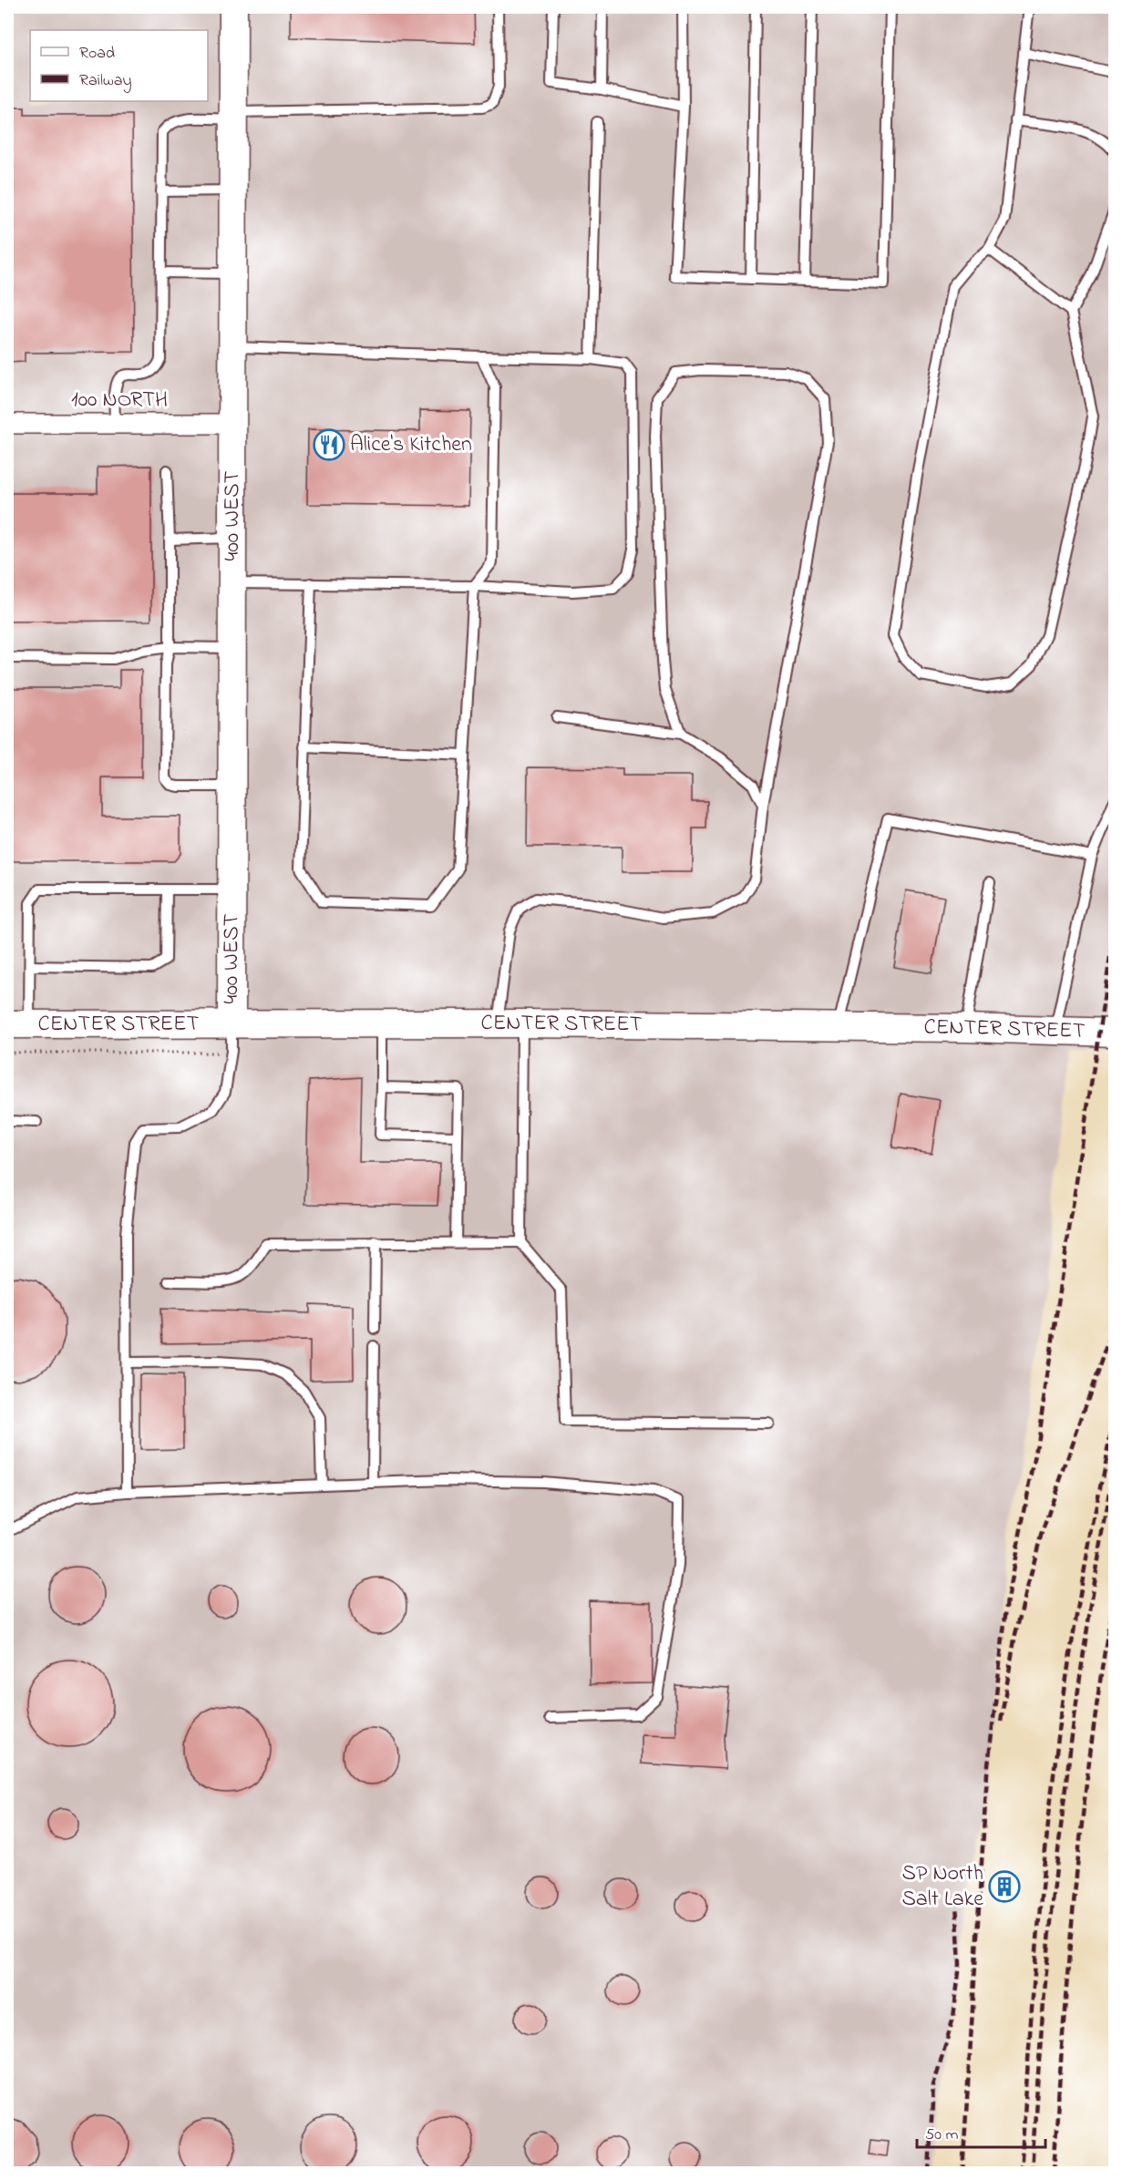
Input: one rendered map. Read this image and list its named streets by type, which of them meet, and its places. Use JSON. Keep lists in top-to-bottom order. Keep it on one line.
{"streets":{"main road":["400 WEST","CENTER STREET"],"street":["100 NORTH"]},"crossings":[["100 NORTH","400 WEST"],["400 WEST","CENTER STREET"]],"places":{"restaurant":["Alice's Kitchen"],"building":["SP North Salt Lake"]},"legend":["Road","Railway"],"scale_bar":"50 m"}
